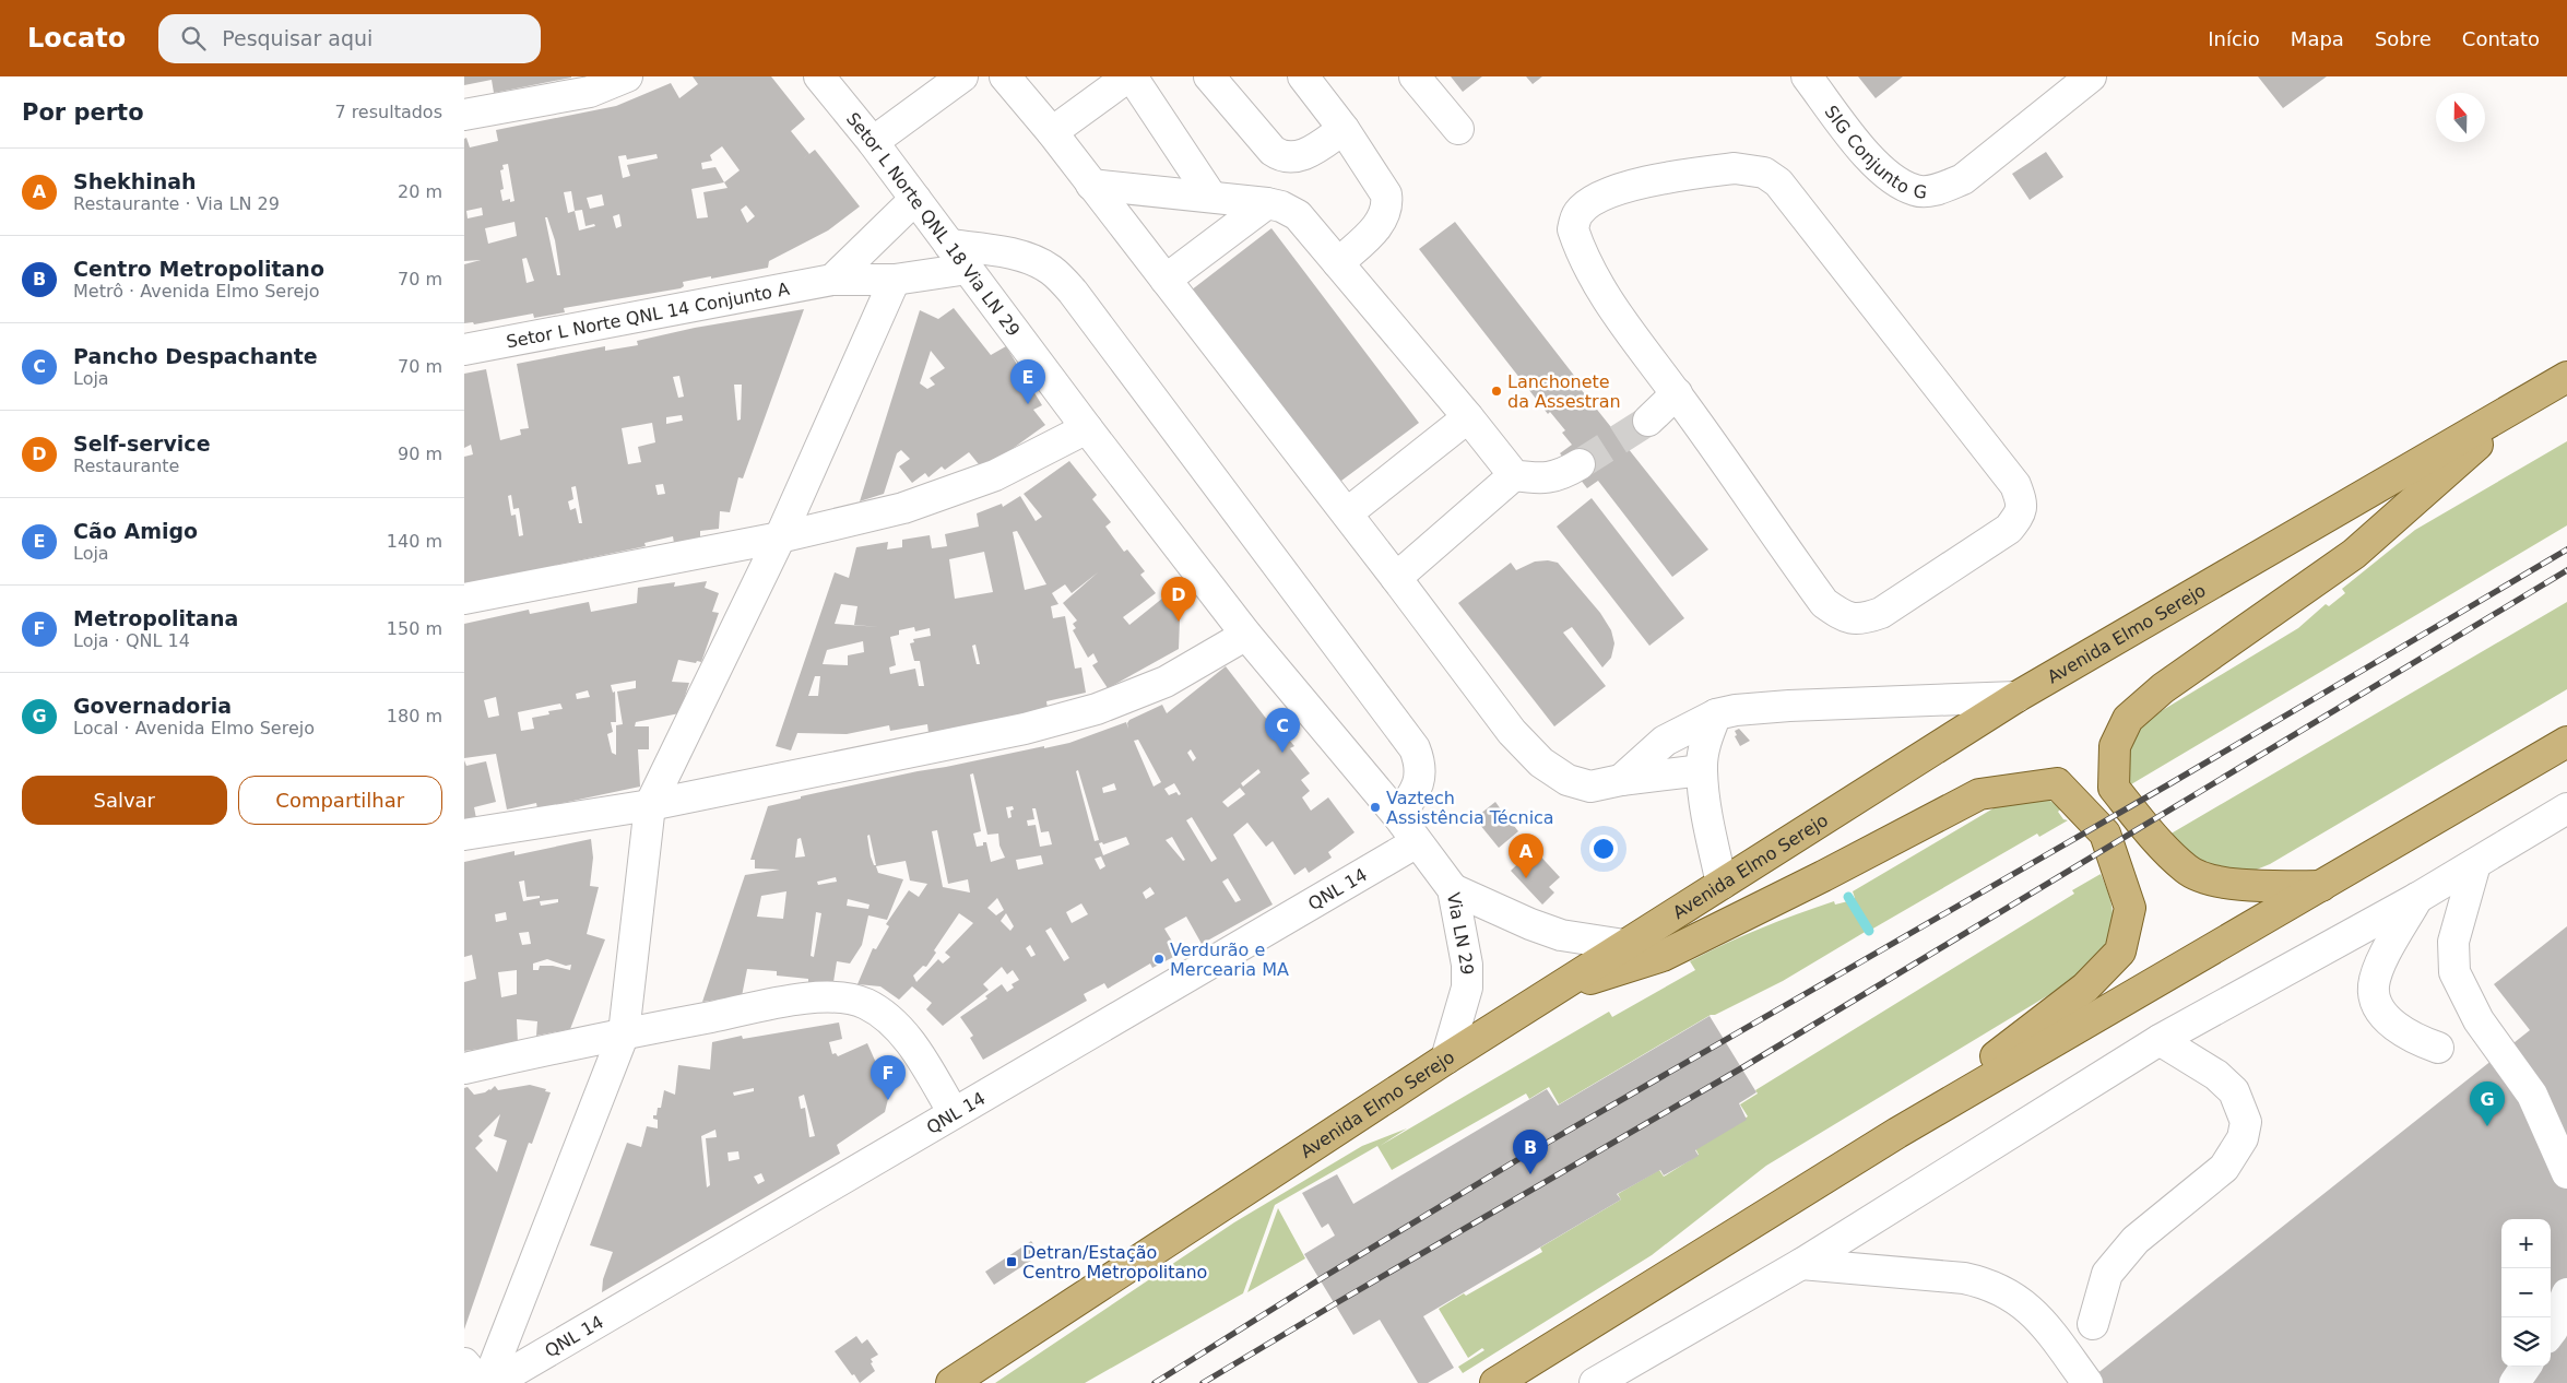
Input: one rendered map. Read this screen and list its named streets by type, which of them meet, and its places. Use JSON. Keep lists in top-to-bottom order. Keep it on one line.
{"streets":{"main road":["Avenida Elmo Serejo"],"street":["SIG Conjunto G","Setor L Norte QNL 18 Via LN 29","Setor L Norte QNL 14 Conjunto A","QNL 14","Via LN 29"]},"crossings":[["Setor L Norte QNL 18 Via LN 29","Setor L Norte QNL 14 Conjunto A"],["Setor L Norte QNL 18 Via LN 29","QNL 14"],["Setor L Norte QNL 18 Via LN 29","Via LN 29"],["Avenida Elmo Serejo","Via LN 29"]],"places":{"other":["Lanchonete da Assestran","Vaztech Assistência Técnica","Verdurão e Mercearia MA"],"transit":["Detran/Estação Centro Metropolitano"]},"north":"top","page":{"header":"Locato","search":"Pesquisar aqui","nav":["Início","Mapa","Sobre","Contato"],"heading":["Por perto","7 resultados"],"list":[{"mark":"A","name":"Shekhinah","note":"Restaurante · Via LN 29","value":"20 m"},{"mark":"B","name":"Centro Metropolitano","note":"Metrô · Avenida Elmo Serejo","value":"70 m"},{"mark":"C","name":"Pancho Despachante","note":"Loja","value":"70 m"},{"mark":"D","name":"Self-service","note":"Restaurante","value":"90 m"},{"mark":"E","name":"Cão Amigo","note":"Loja","value":"140 m"},{"mark":"F","name":"Metropolitana","note":"Loja · QNL 14","value":"150 m"},{"mark":"G","name":"Governadoria","note":"Local · Avenida Elmo Serejo","value":"180 m"}],"pins":["E","D","C","A","F","G","B"],"buttons":["Salvar","Compartilhar"],"map_buttons":["+","−"]}}
